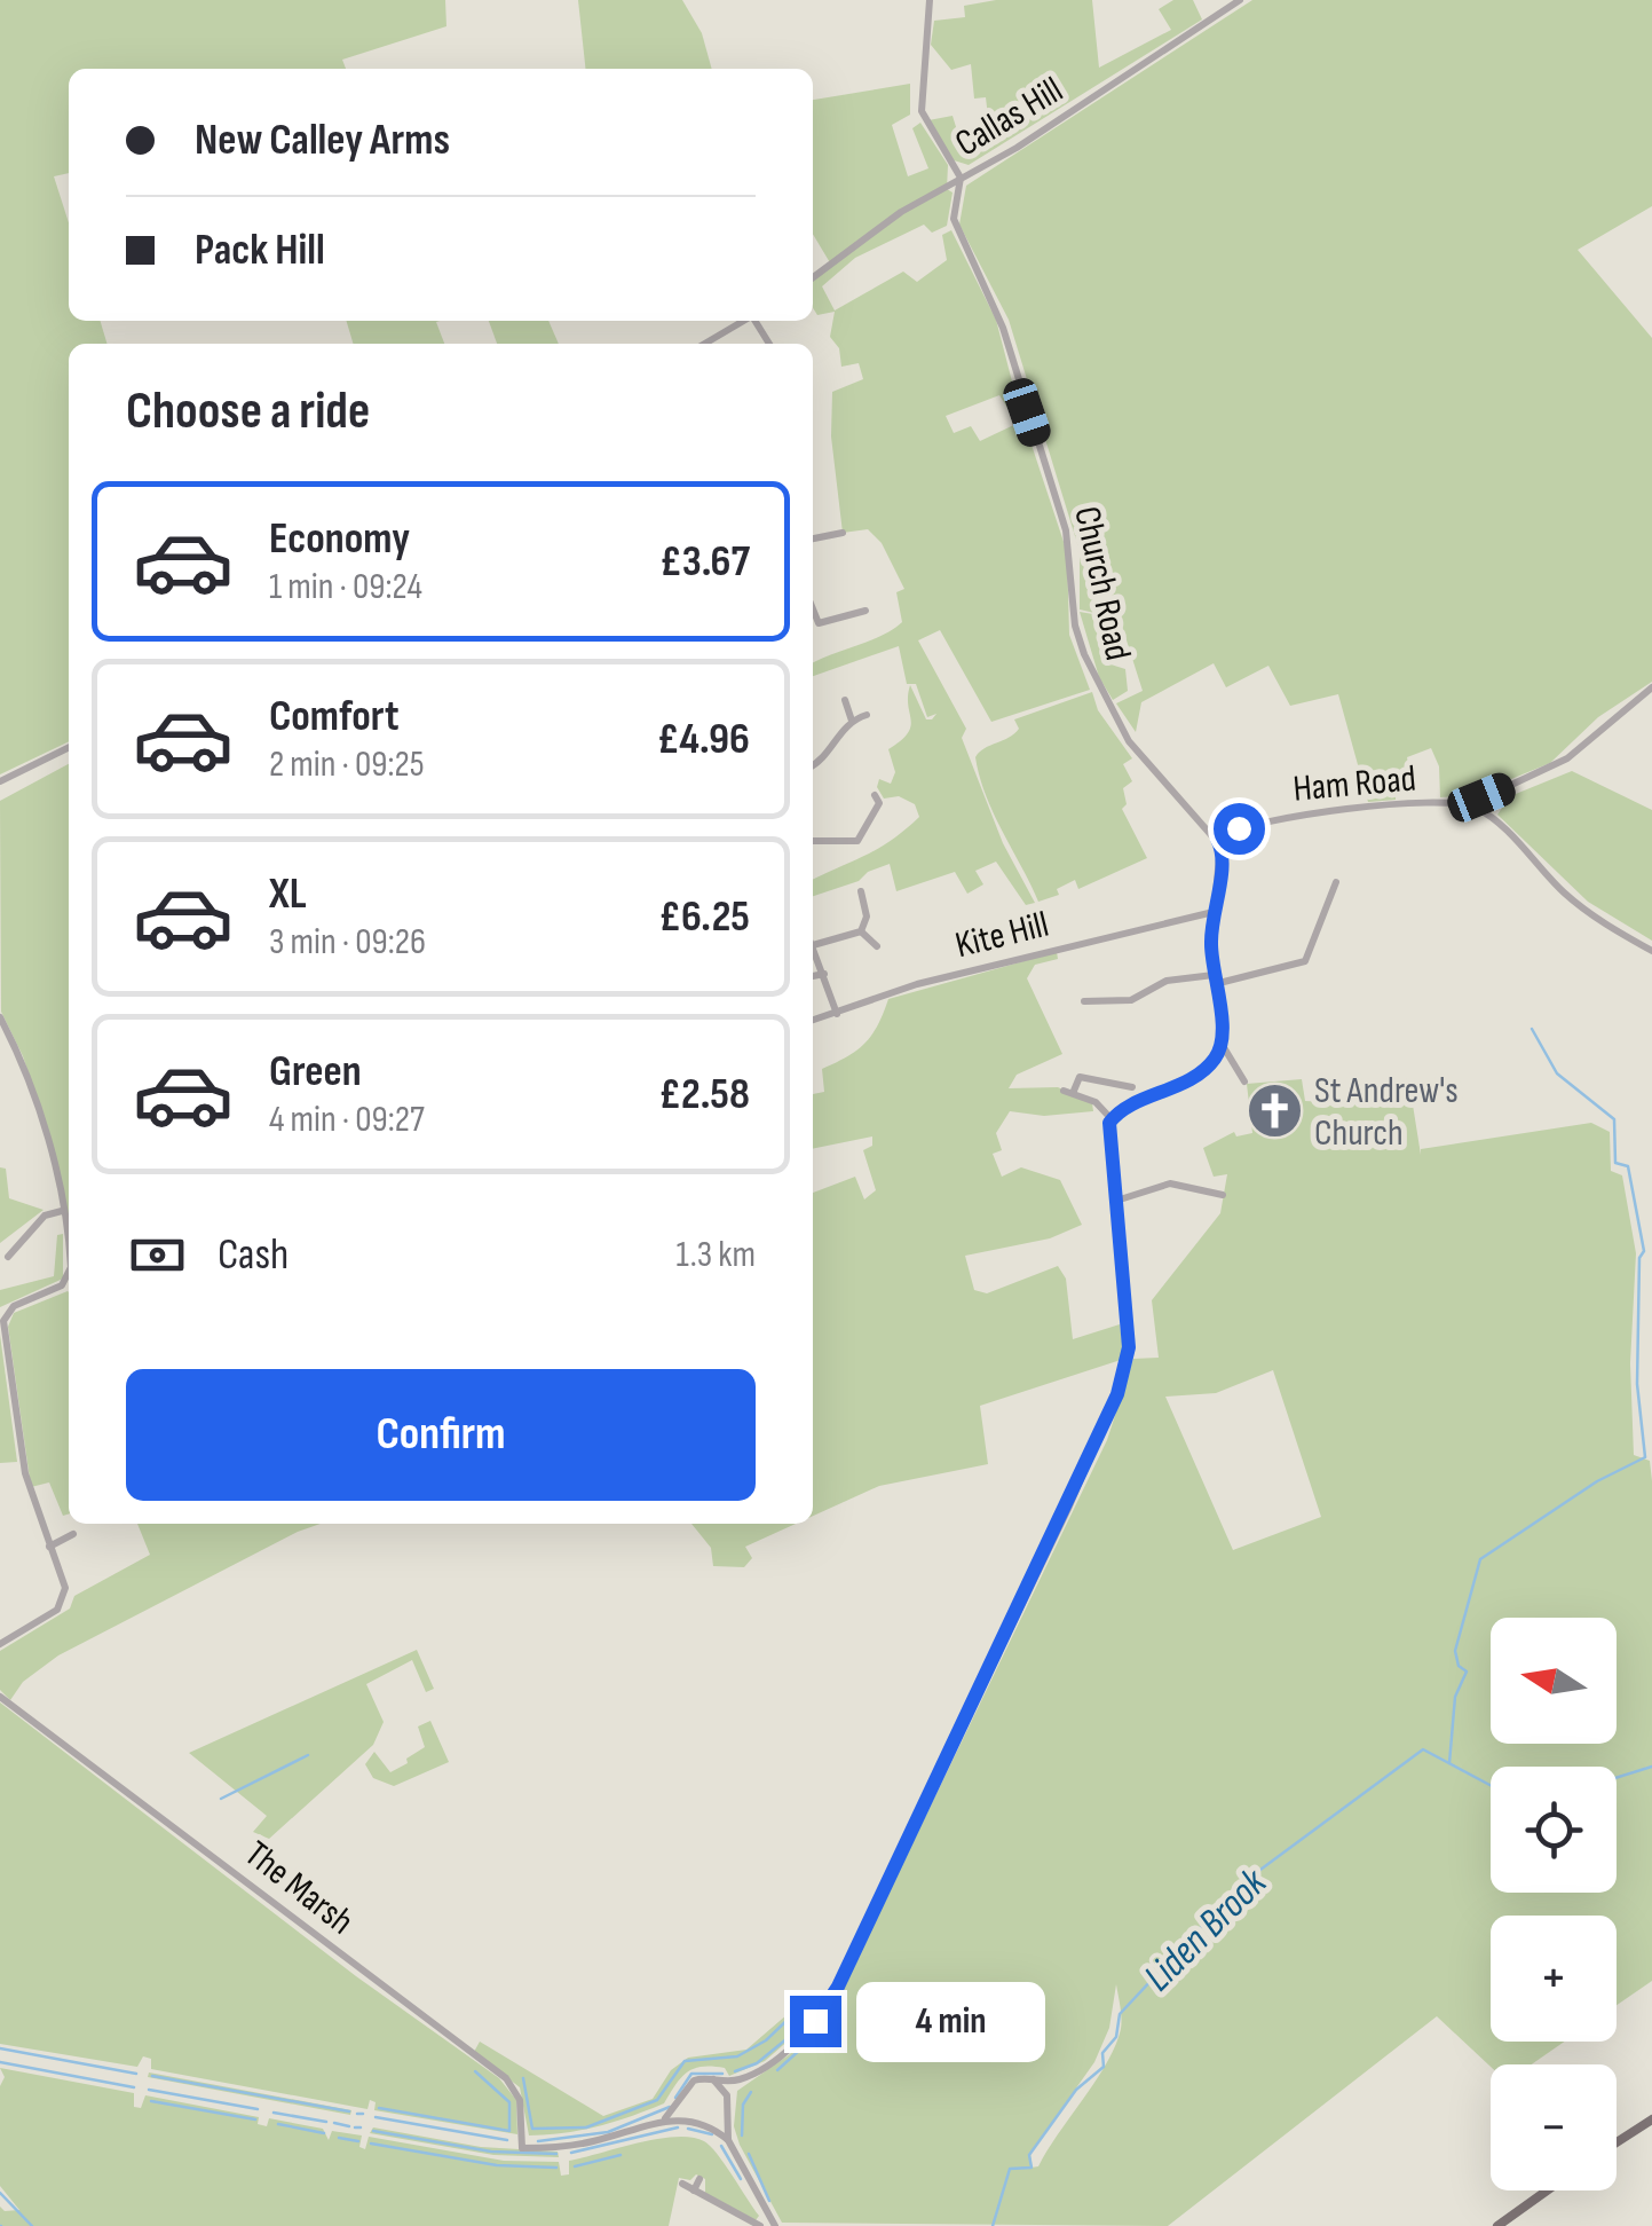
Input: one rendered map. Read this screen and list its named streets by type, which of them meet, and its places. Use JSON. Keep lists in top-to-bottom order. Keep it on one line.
{"streets":{"street":["Callas Hill","Church Road","Ham Road","Kite Hill","The Marsh"]},"crossings":[["Callas Hill","Church Road"],["Church Road","Ham Road"]],"water":["Liden Brook"],"places":{"church":["St Andrew's Church"]},"north":"left","page":{"banner":["New Calley Arms","Pack Hill"],"heading":"Choose a ride","list":[{"name":"Economy","note":"1 min · 09:24","value":"£3.67"},{"name":"Comfort","note":"2 min · 09:25","value":"£4.96"},{"name":"XL","note":"3 min · 09:26","value":"£6.25"},{"name":"Green","note":"4 min · 09:27","value":"£2.58"}],"pay":["Cash","1.3 km"],"buttons":"Confirm","map_buttons":["+","−"],"bubble":"4 min"}}
